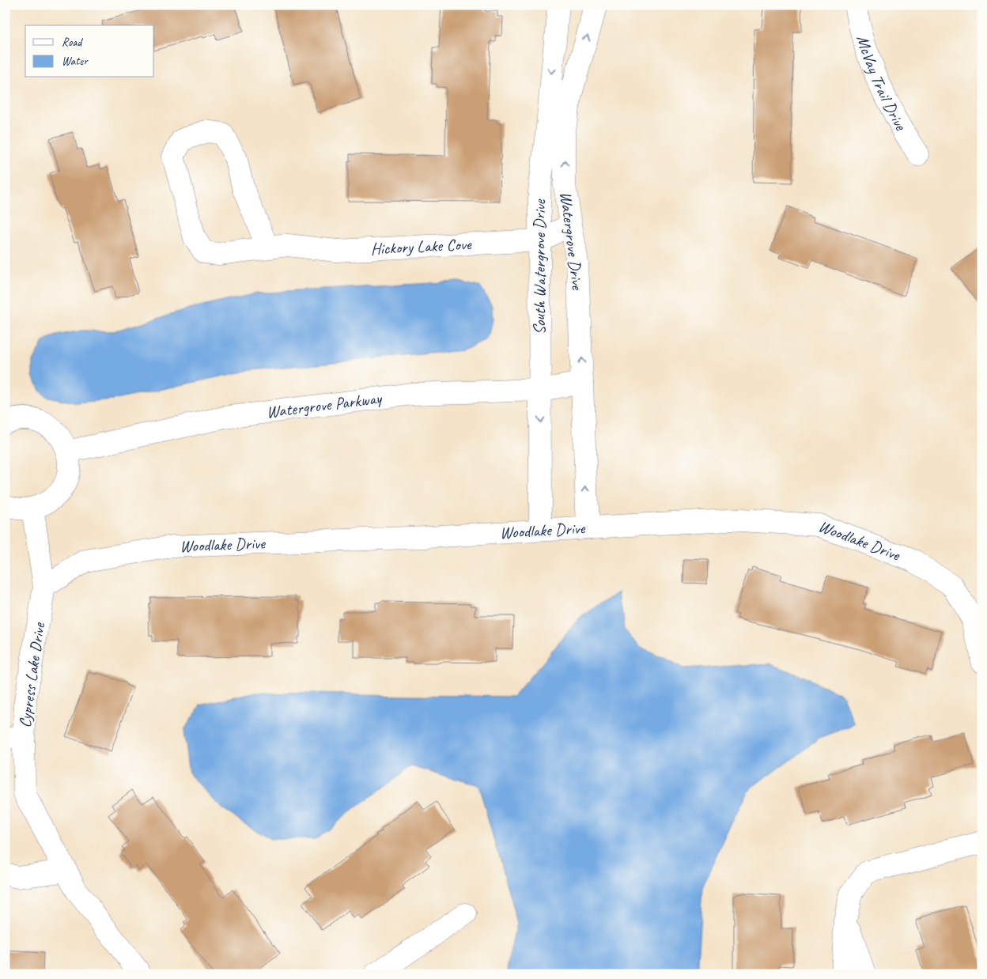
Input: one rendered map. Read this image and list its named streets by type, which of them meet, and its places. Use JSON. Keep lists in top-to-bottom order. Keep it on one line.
{"streets":{"street":["McVay Trail Drive","Watergrove Drive","Hickory Lake Cove","South Watergrove Drive","Watergrove Parkway","Woodlake Drive","Cypress Lake Drive"]},"crossings":[["Watergrove Drive","Hickory Lake Cove"],["Watergrove Drive","Watergrove Parkway"],["Watergrove Drive","Woodlake Drive"],["Hickory Lake Cove","South Watergrove Drive"],["South Watergrove Drive","Watergrove Parkway"],["South Watergrove Drive","Woodlake Drive"],["Woodlake Drive","Cypress Lake Drive"]],"one_way":["Watergrove Drive","South Watergrove Drive"],"legend":["Road","Water"]}
